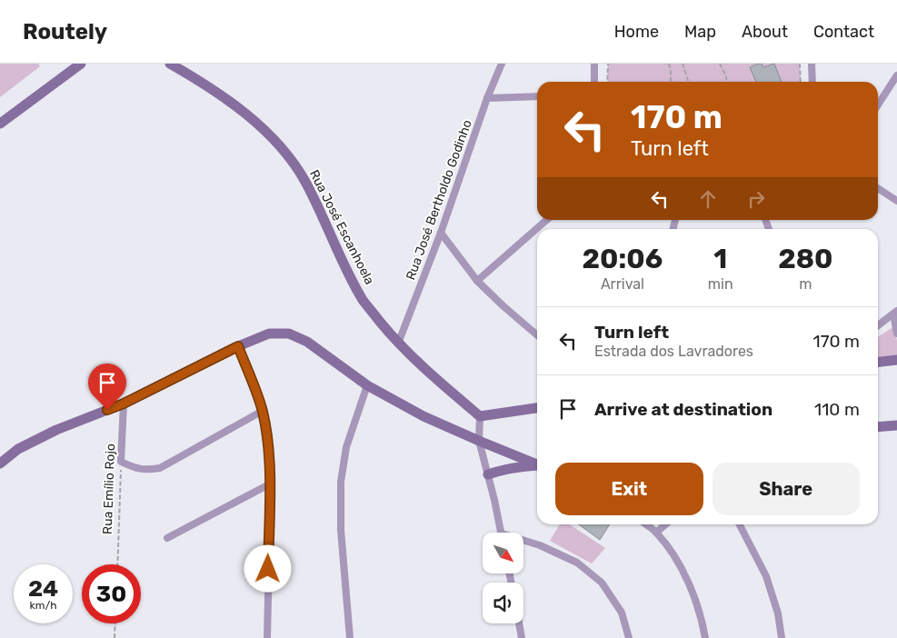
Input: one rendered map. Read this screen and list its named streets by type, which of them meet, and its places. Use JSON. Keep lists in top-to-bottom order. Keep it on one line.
{"streets":{"street":["Rua José Bertholdo Godinho","Rua José Escanhoela","Rua Emílio Rojo"]},"crossings":[["Rua José Bertholdo Godinho","Rua José Escanhoela"]],"north":"bottom right","page":{"header":"Routely","nav":["Home","Map","About","Contact"],"turn":["170 m","Turn left"],"eta":["20:06","Arrival","1","min","280","m"],"list":[{"name":"Turn left","note":"Estrada dos Lavradores","value":"170 m"},{"name":"Arrive at destination","value":"110 m"}],"buttons":["Exit","Share"],"speed":"24 km/h","limit":"30"}}
